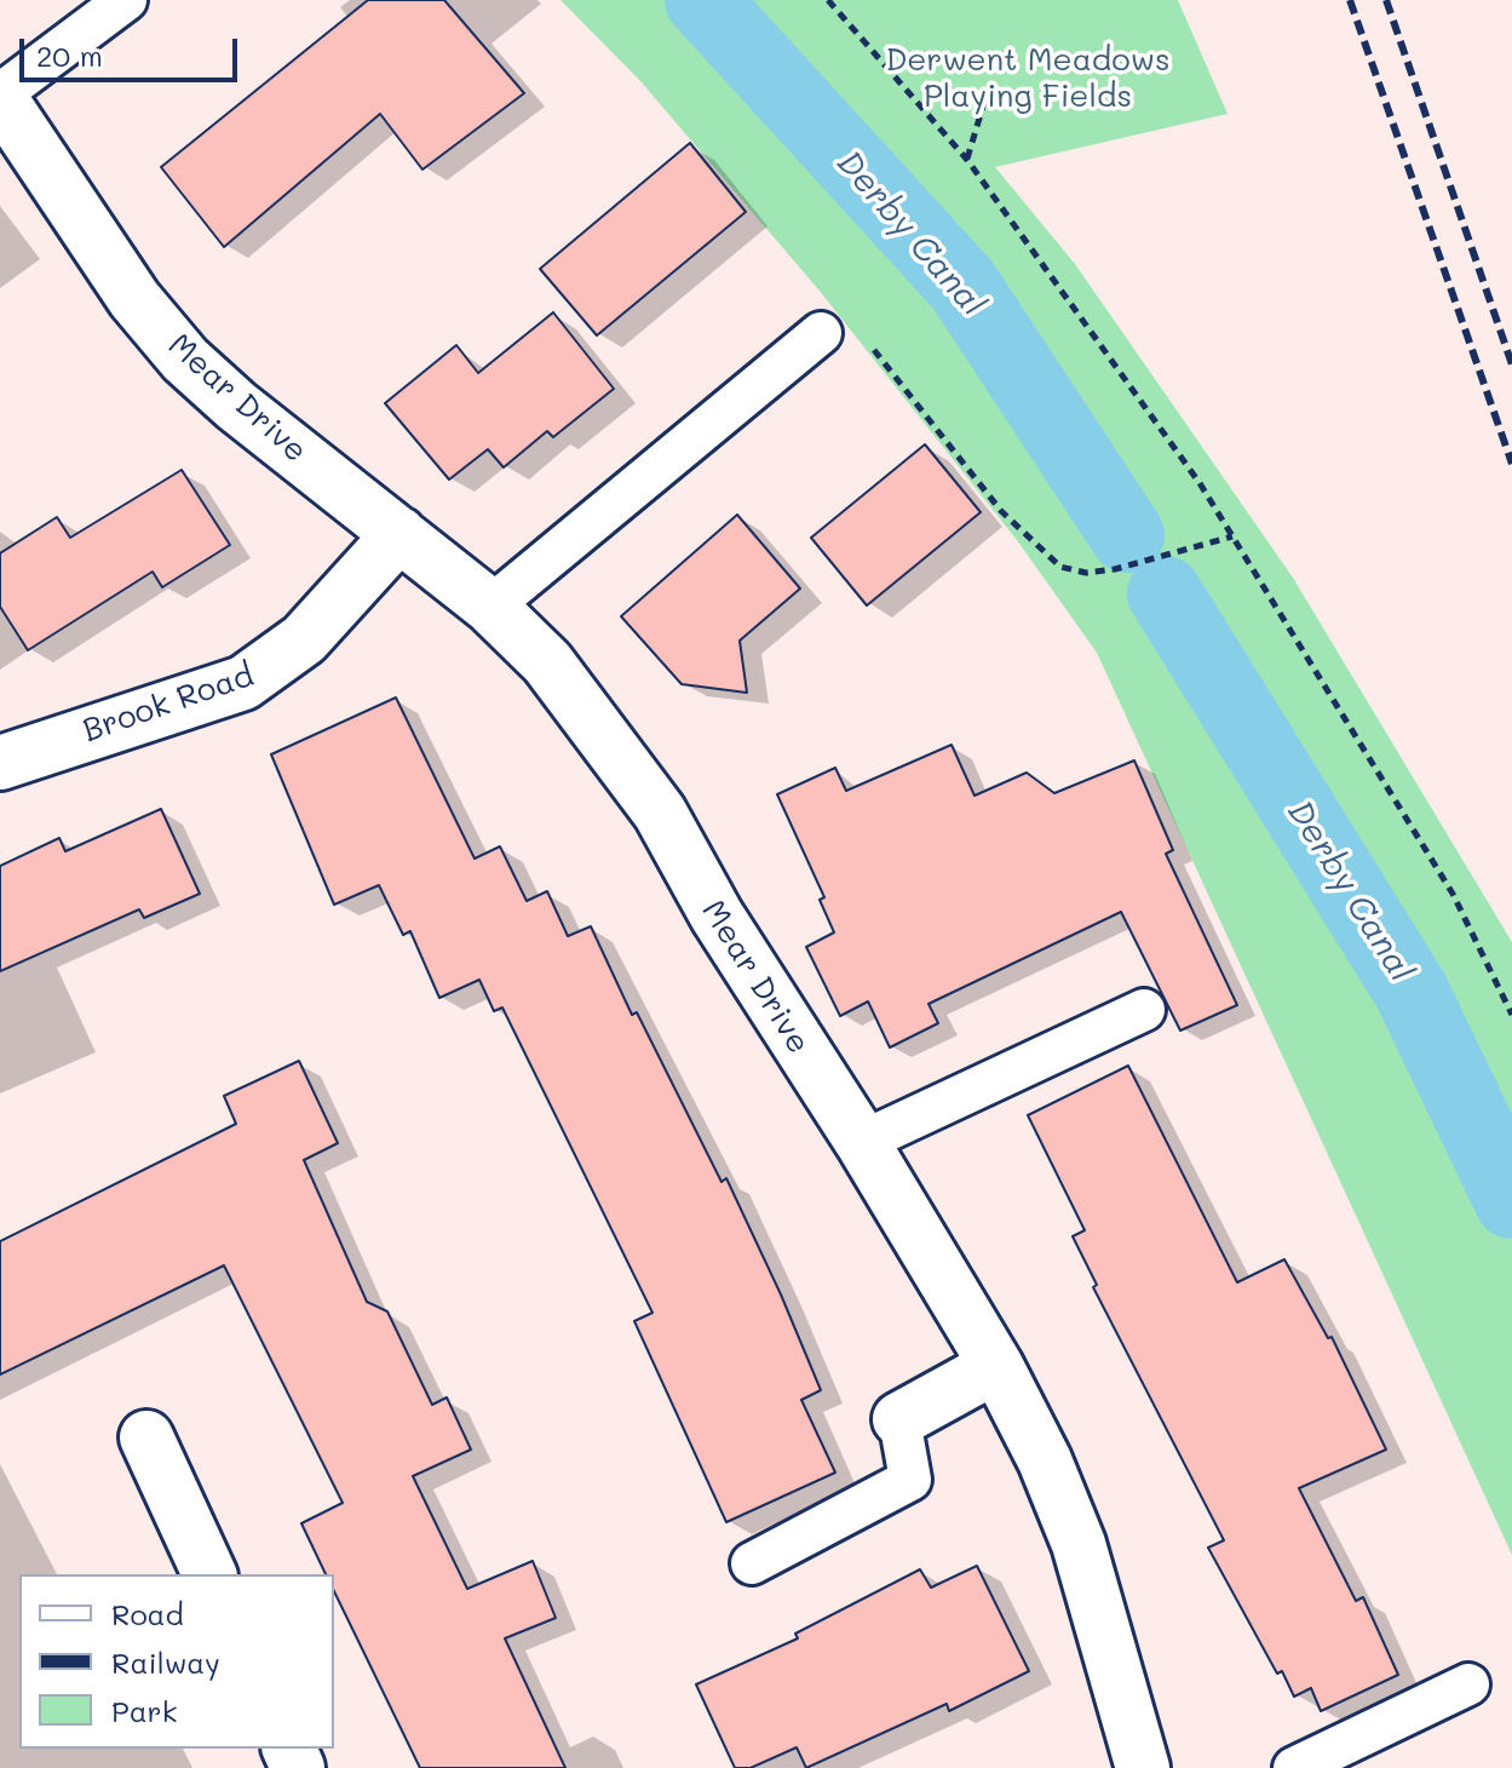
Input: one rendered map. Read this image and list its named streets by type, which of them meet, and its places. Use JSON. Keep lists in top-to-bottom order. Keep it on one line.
{"streets":{"street":["Mear Drive","Brook Road"]},"crossings":[["Mear Drive","Brook Road"]],"water":["Derby Canal"],"parks":["Derwent Meadows Playing Fields"],"legend":["Road","Railway","Park"],"scale_bar":"20 m"}
